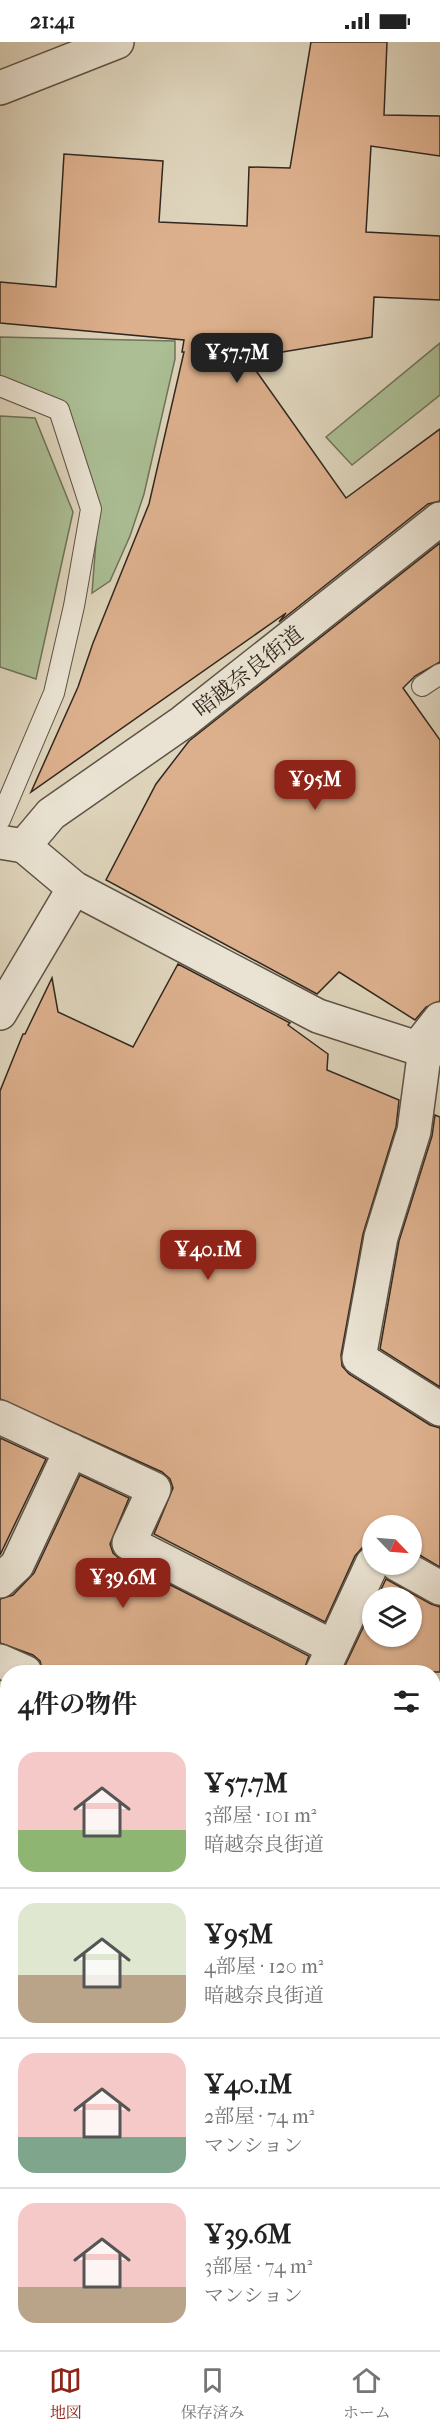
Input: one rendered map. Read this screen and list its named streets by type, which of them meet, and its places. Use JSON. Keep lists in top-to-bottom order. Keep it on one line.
{"streets":{"street":["暗越奈良街道"]},"north":"bottom right","page":{"status":"21:41","price":["¥57.7M","¥95M","¥40.1M","¥39.6M"],"heading":"4件の物件","list":[{"name":"¥57.7M","note":"3部屋 · 101 m² · 暗越奈良街道"},{"name":"¥95M","note":"4部屋 · 120 m² · 暗越奈良街道"},{"name":"¥40.1M","note":"2部屋 · 74 m² · マンション"},{"name":"¥39.6M","note":"3部屋 · 74 m² · マンション"}],"tabs":["地図","保存済み","ホーム"]}}
